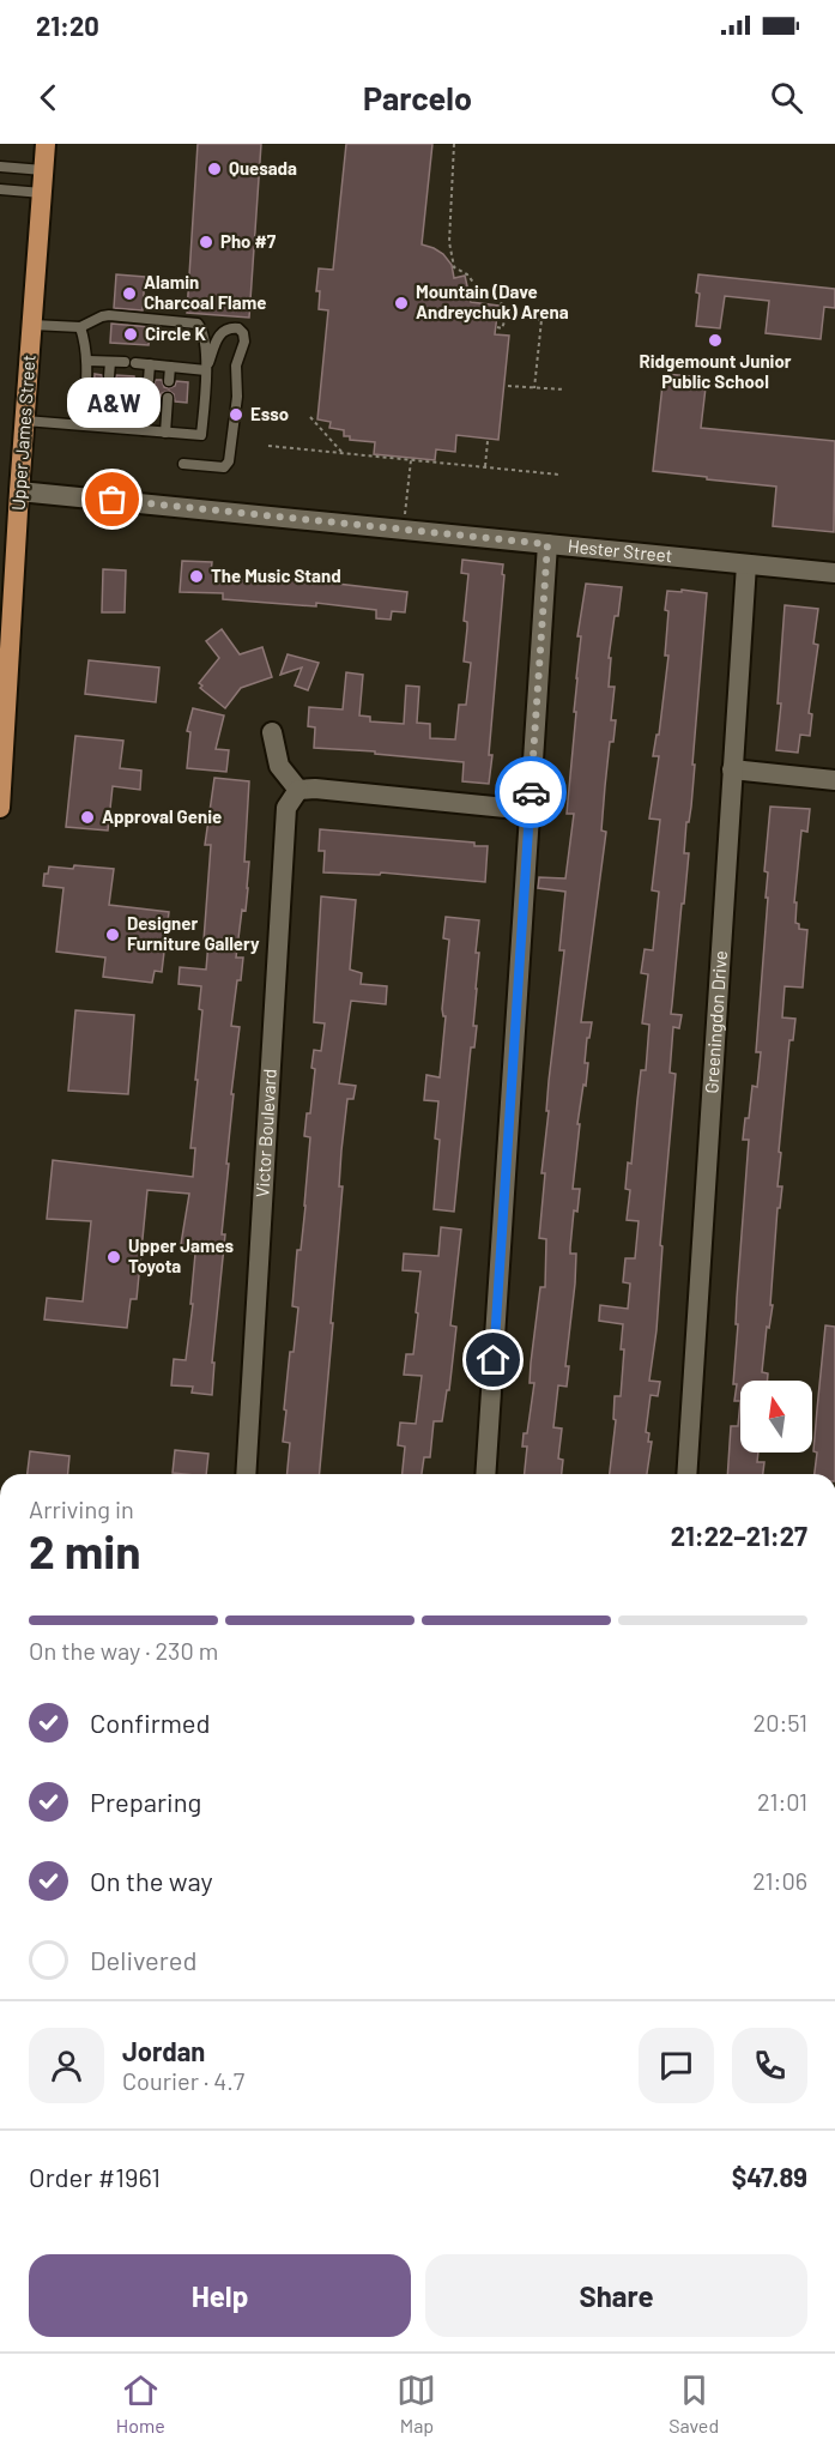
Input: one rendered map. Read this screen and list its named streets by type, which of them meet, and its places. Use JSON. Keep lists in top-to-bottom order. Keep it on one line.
{"streets":{"main road":["Upper James Street"],"street":["Hester Street","Greeningdon Drive","Victor Boulevard"]},"crossings":[["Upper James Street","Hester Street"],["Hester Street","Greeningdon Drive"]],"places":["Quesada","Pho #7","Alamin Charcoal Flame","Mountain (Dave Andreychuk) Arena","Circle K","Ridgemount Junior Public School","Esso","A&W","The Music Stand","Approval Genie","Designer Furniture Gallery","Upper James Toyota"],"north":"top","page":{"status":"21:20","header":"Parcelo","bubble":"A&W","heading":["2 min","Arriving in","21:22–21:27"],"panel":["Jordan","Courier · 4.7","Order #1961","$47.89"],"bar":"On the way · 230 m","list":[["Confirmed","20:51"],["Preparing","21:01"],["On the way","21:06"],"Delivered"],"buttons":["Help","Share"],"tabs":["Home","Map","Saved"]}}
